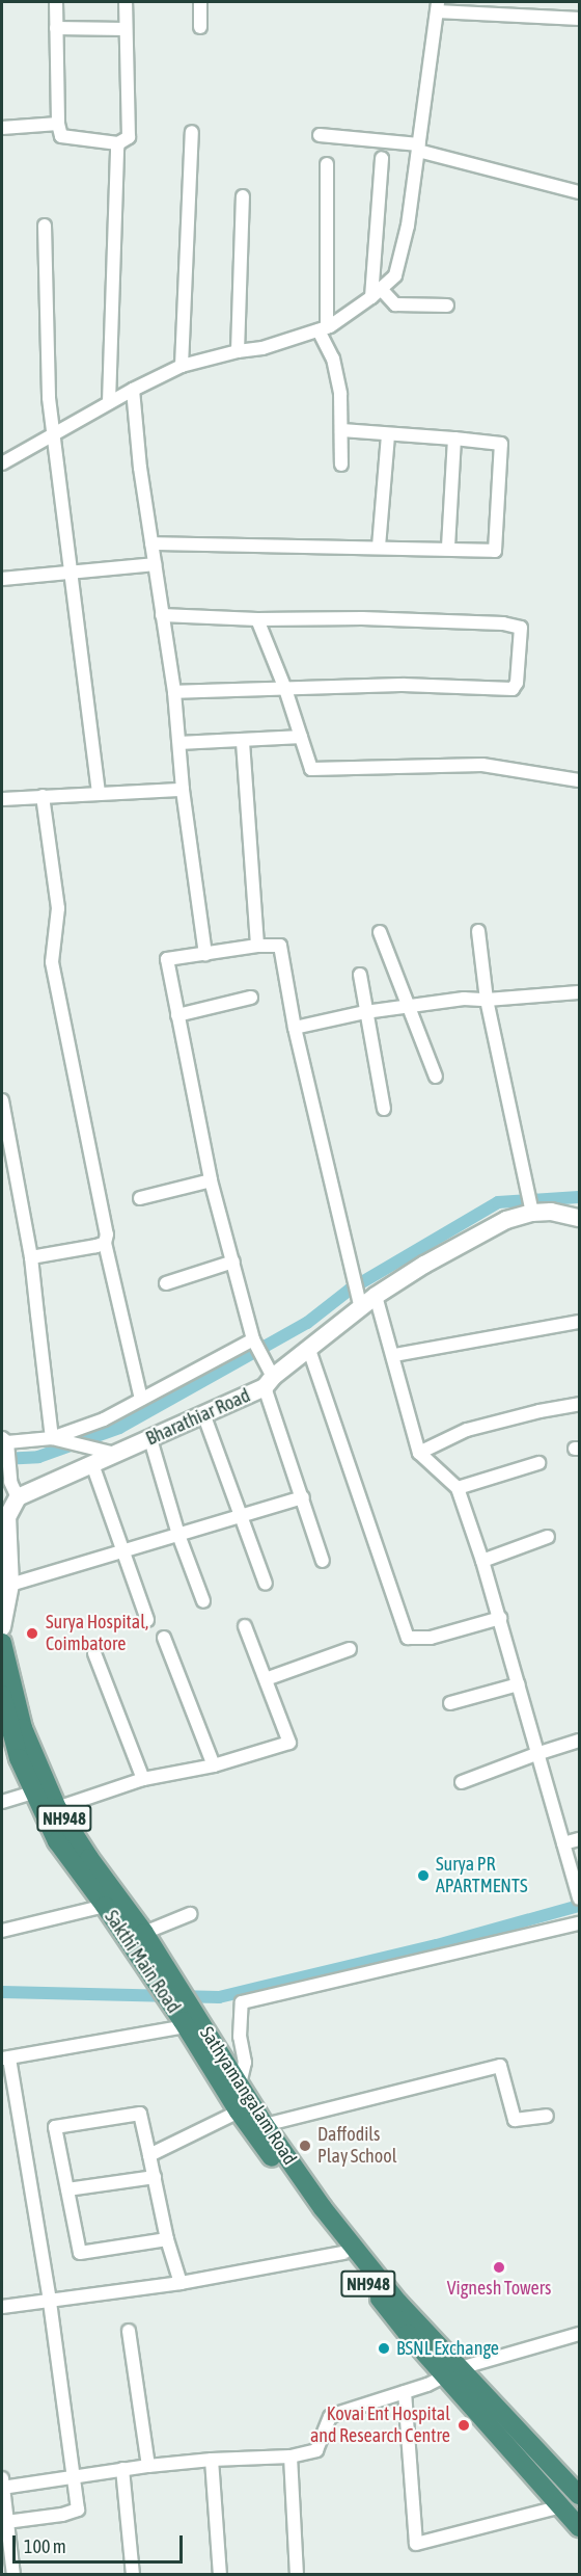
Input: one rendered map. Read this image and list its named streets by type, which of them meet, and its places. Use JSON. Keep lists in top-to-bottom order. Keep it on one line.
{"streets":{"highway":["NH948","Sakthi Main Road","Sathyamangalam Road"],"main road":["Bharathiar Road"]},"crossings":[["Sakthi Main Road","Sathyamangalam Road"]],"places":["Surya Hospital, Coimbatore","Surya PR APARTMENTS","Daffodils Play School","Vignesh Towers","BSNL Exchange","Kovai Ent Hospital and Research Centre"],"scale_bar":"100 m"}
